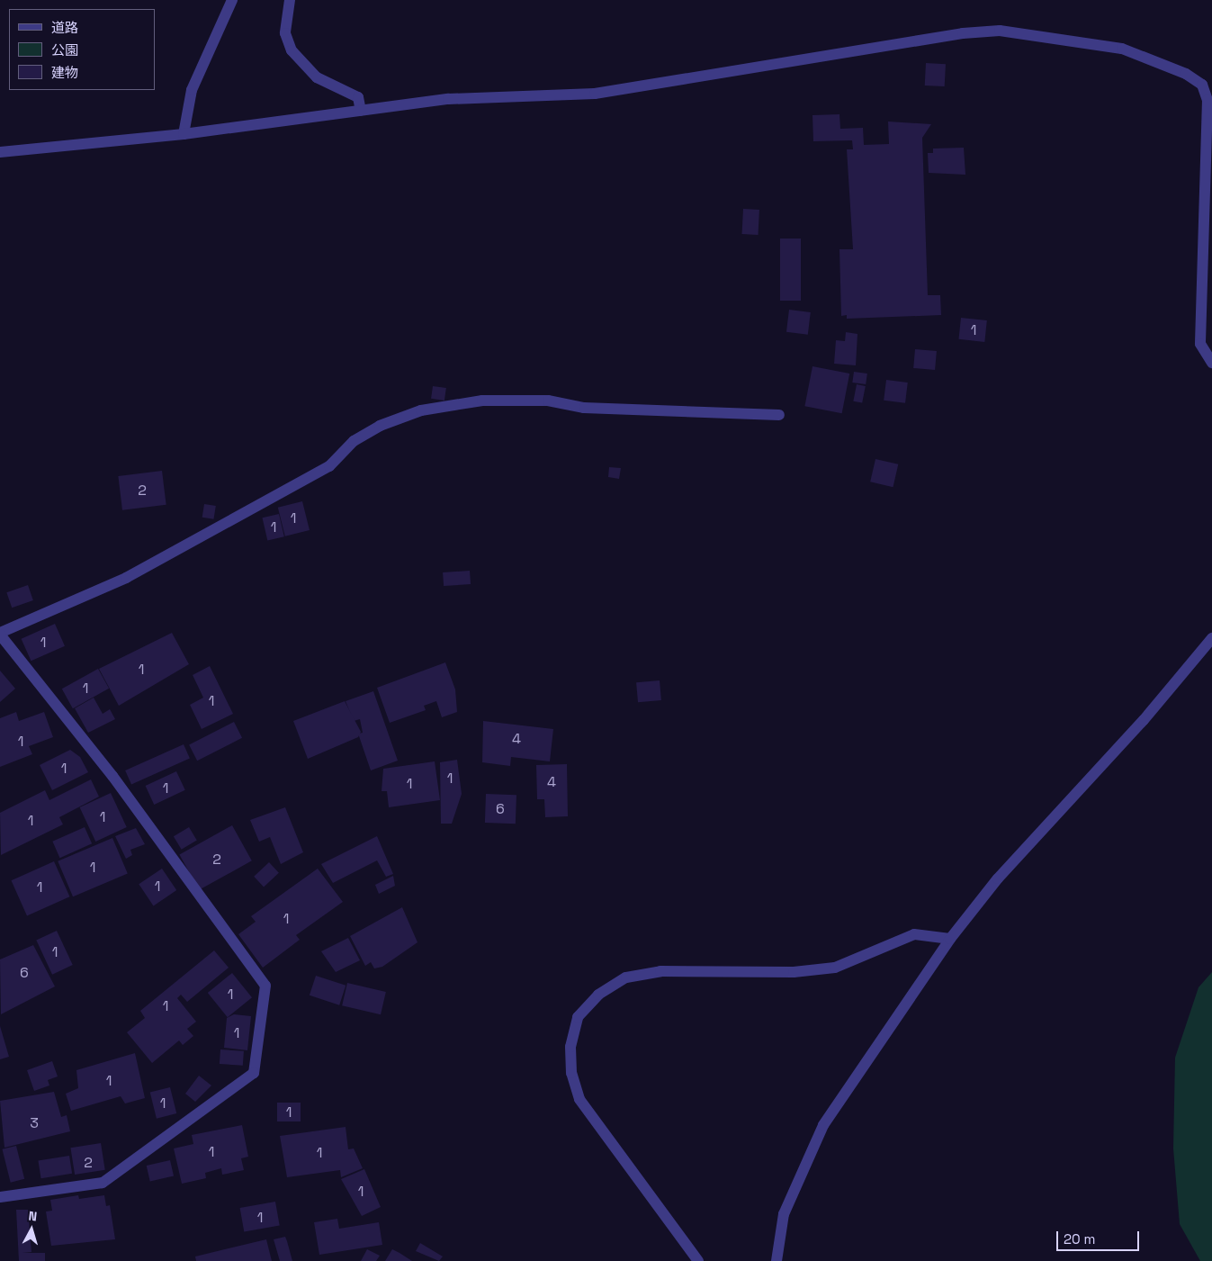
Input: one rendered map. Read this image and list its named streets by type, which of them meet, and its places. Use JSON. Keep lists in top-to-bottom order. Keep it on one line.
{"house_numbers":["1","2","1","1","1","1","1","1","4","1","1","1","4","1","1","6","1","1","2","1","1","1","1","1","6","1","1","1","1","1","1","3","1","1","2","1","1"],"legend":["道路","公園","建物"],"scale_bar":"20 m","north":"top"}
